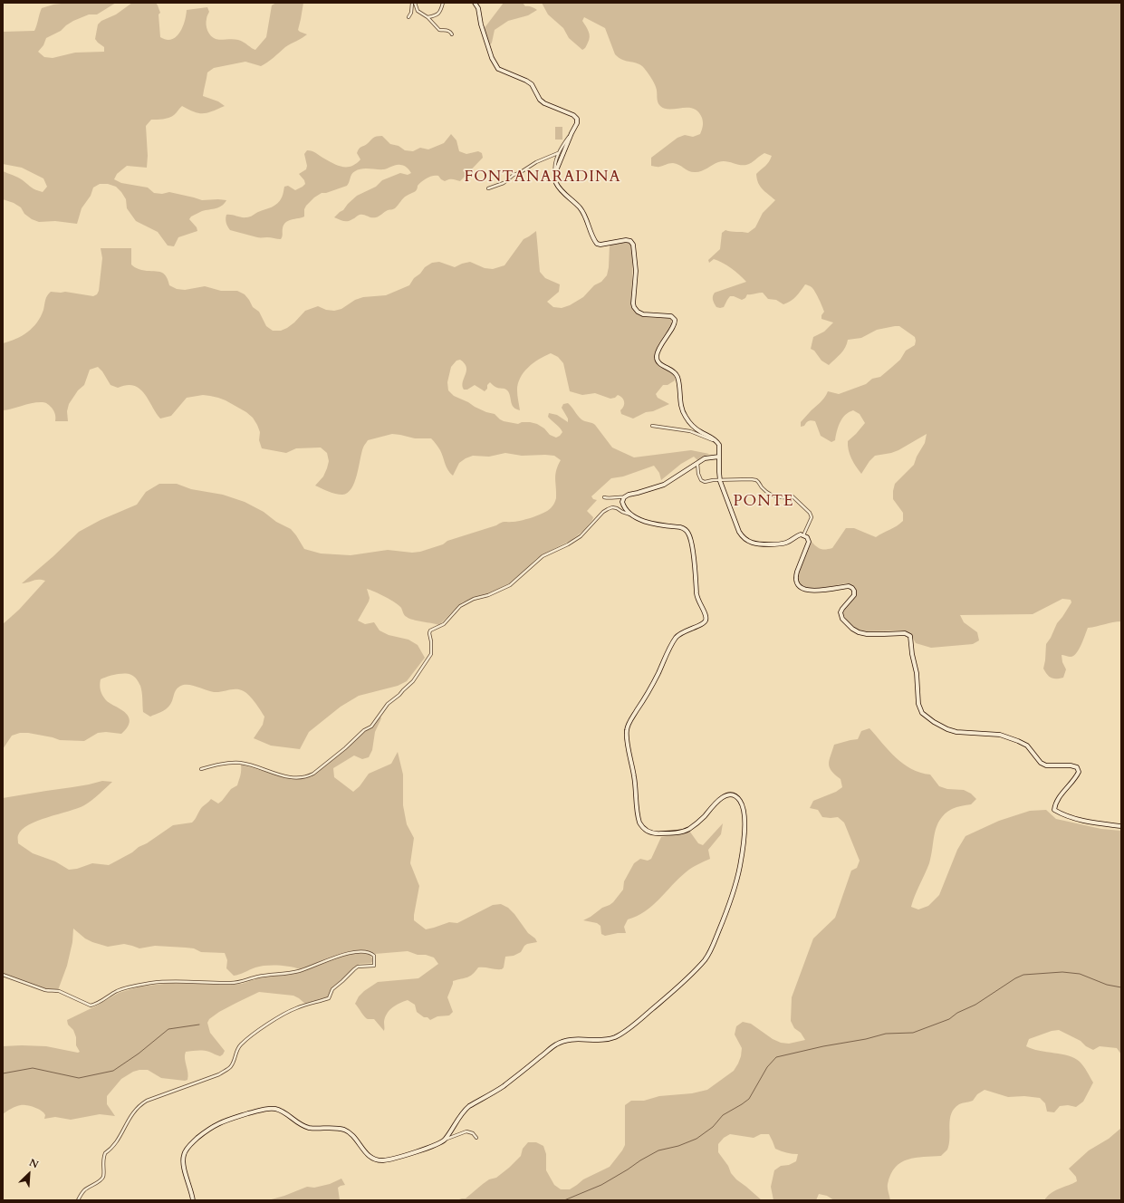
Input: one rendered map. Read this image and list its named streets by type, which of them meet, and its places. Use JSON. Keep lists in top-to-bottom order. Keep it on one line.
{"districts":["FONTANARADINA","PONTE"],"north":"top right"}
